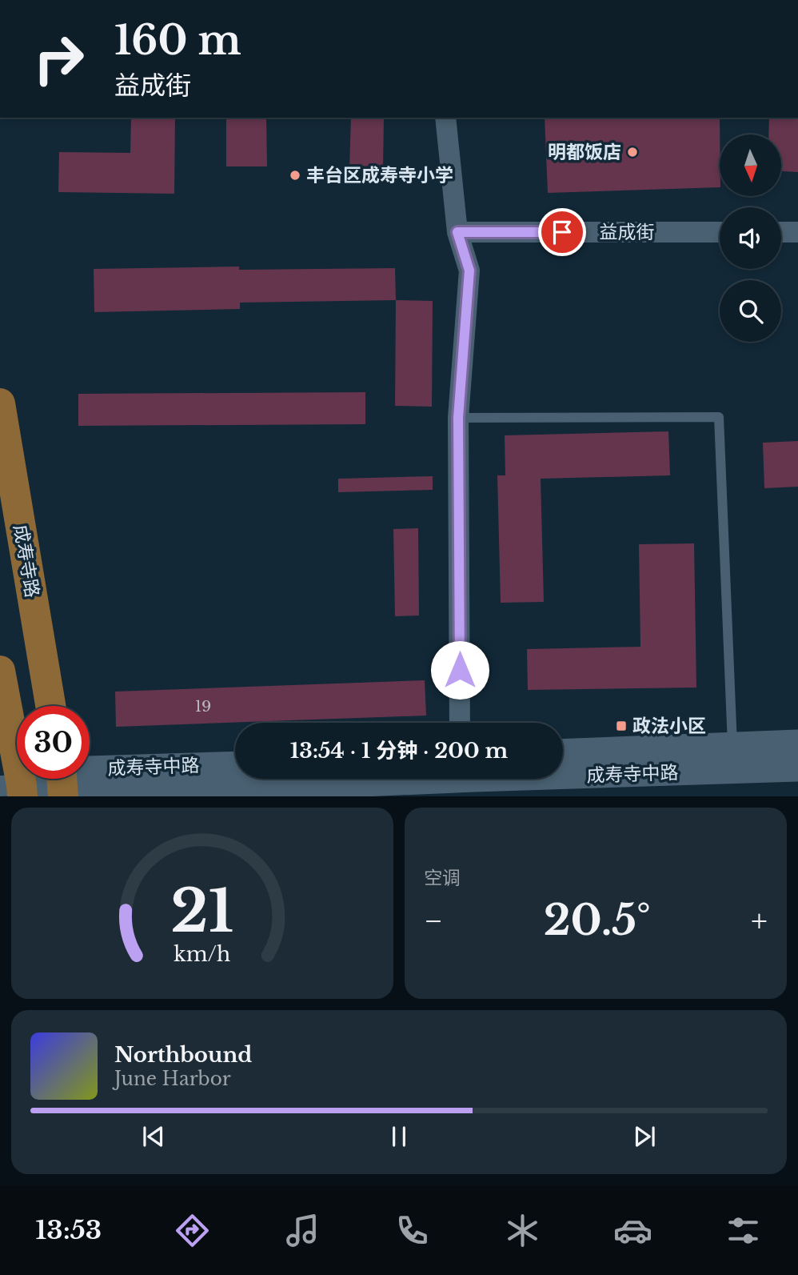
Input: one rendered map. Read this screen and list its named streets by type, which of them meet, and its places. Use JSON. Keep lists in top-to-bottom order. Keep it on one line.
{"streets":{"main road":["成寿寺路"],"street":["益成街","成寿寺中路"]},"places":{"other":["明都饭店","丰台区成寿寺小学"],"transit":["政法小区"]},"house_numbers":["19"],"north":"bottom","page":{"turn":["160 m","益成街"],"limit":"30","trip":"13:54 · 1 分钟 · 200 m","tile":"空调","heat":["−","20.5°","+"],"song":["Northbound","June Harbor"],"tabs":"13:53","gauge":["21","km/h"]}}
